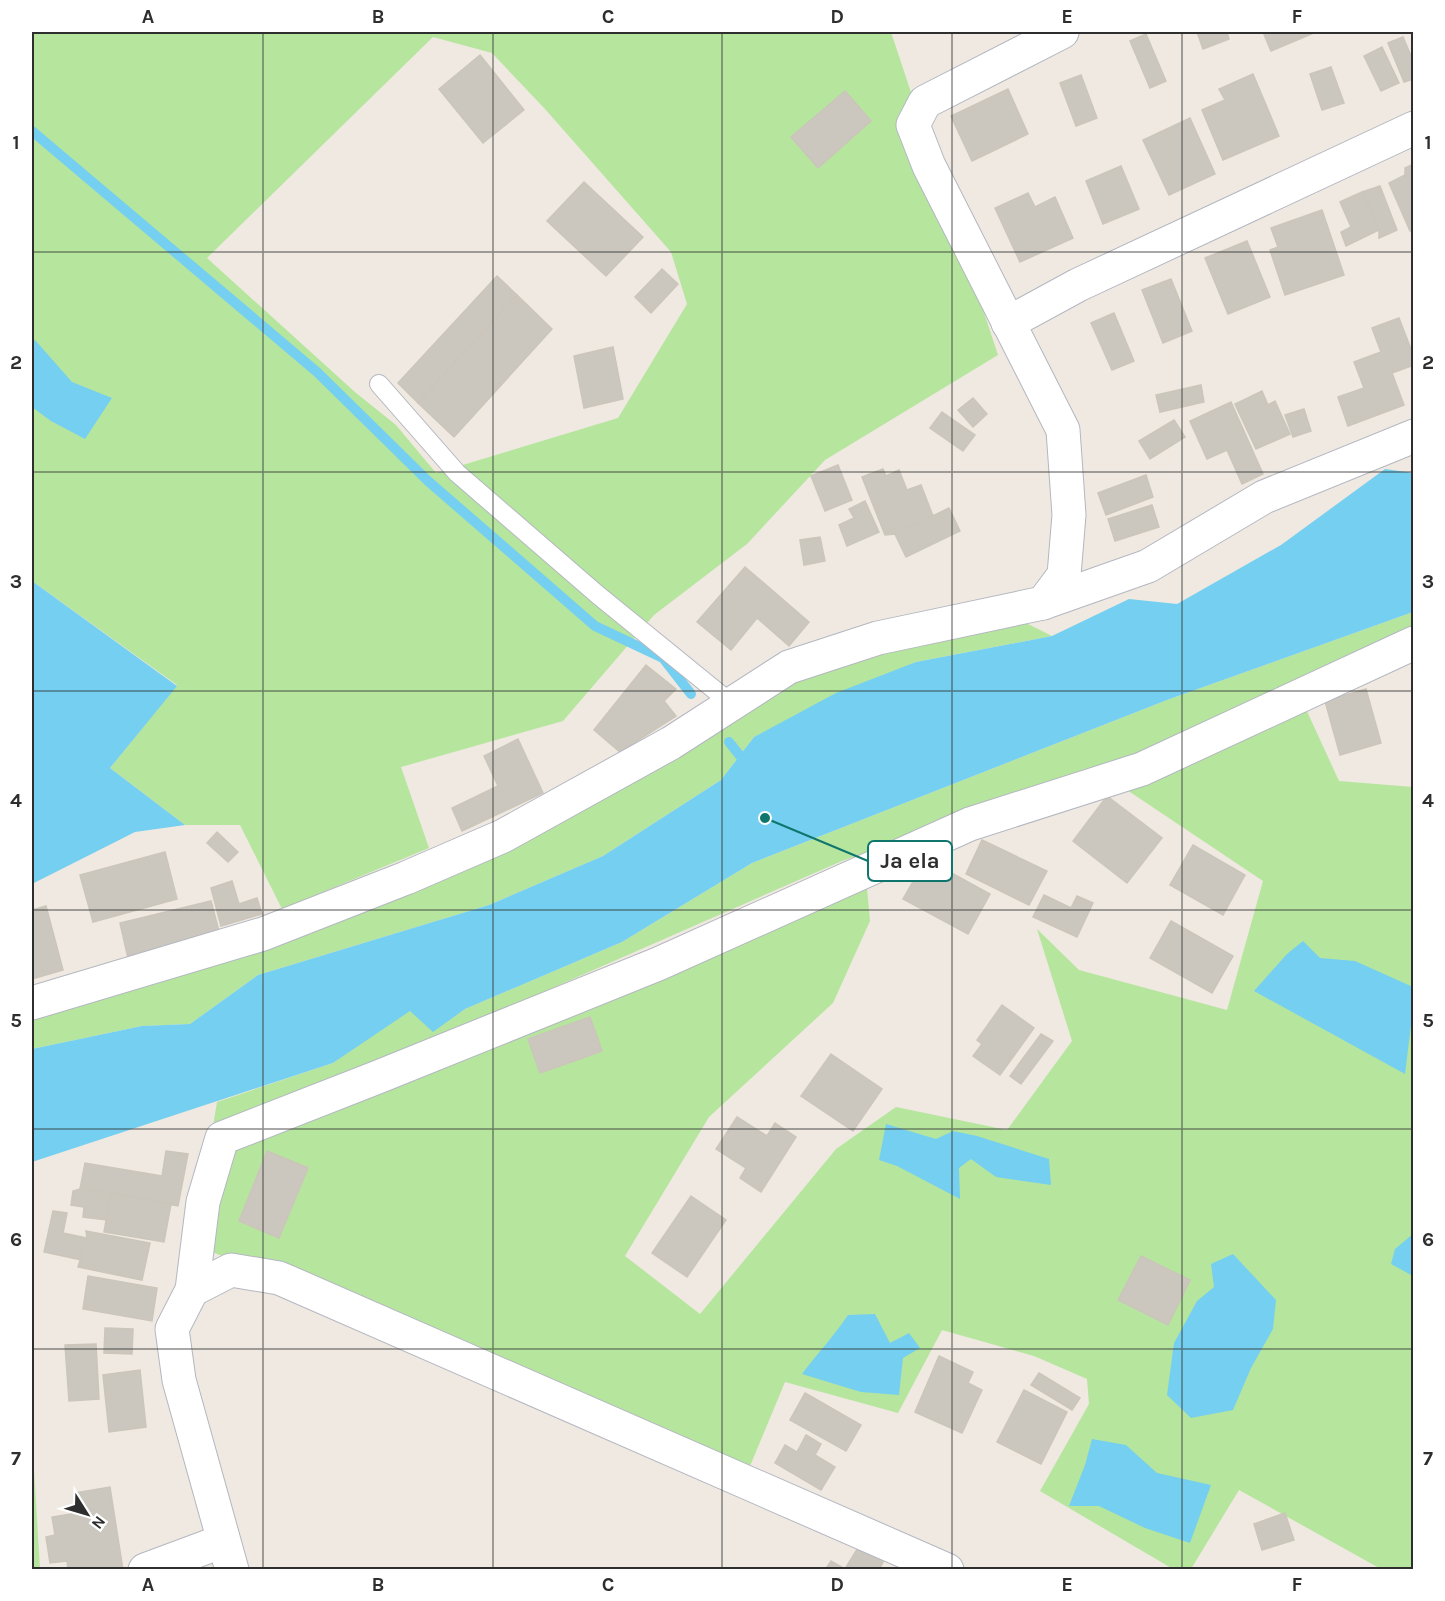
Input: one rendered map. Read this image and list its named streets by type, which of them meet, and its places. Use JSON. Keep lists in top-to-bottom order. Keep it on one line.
{"places":["Ja ela"],"north":"bottom right","grid":{"columns":["A","B","C","D","E","F"],"rows":["1","2","3","4","5","6","7"]}}
